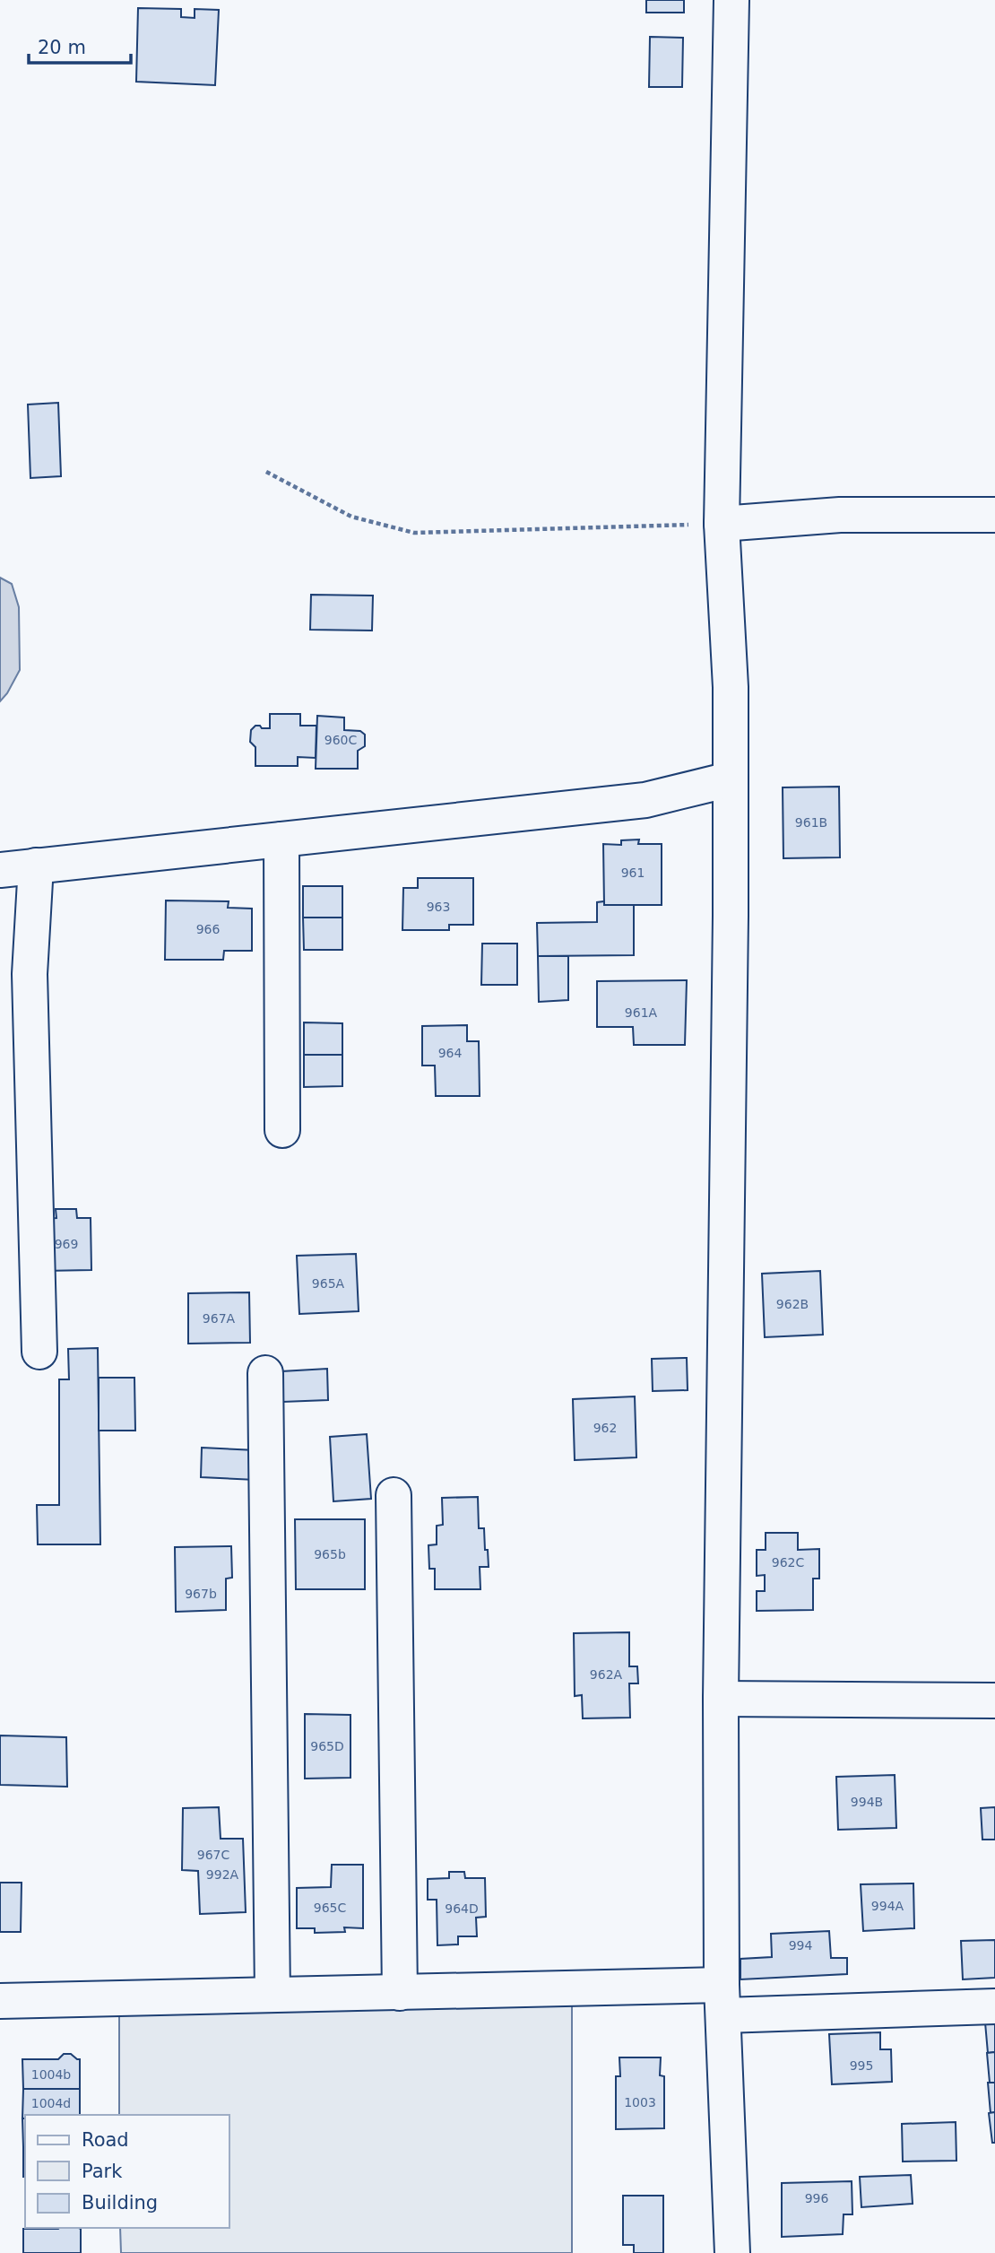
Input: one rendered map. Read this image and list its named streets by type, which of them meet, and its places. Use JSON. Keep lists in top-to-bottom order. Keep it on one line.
{"house_numbers":["960C","961B","961","963","966","961A","964","969","965A","962B","967A","962","965b","962C","967b","962A","965D","994B","967C","992A","994A","965C","964D","994","995","1004b","1003","1004d","996"],"legend":["Road","Park","Building"],"scale_bar":"20 m"}
